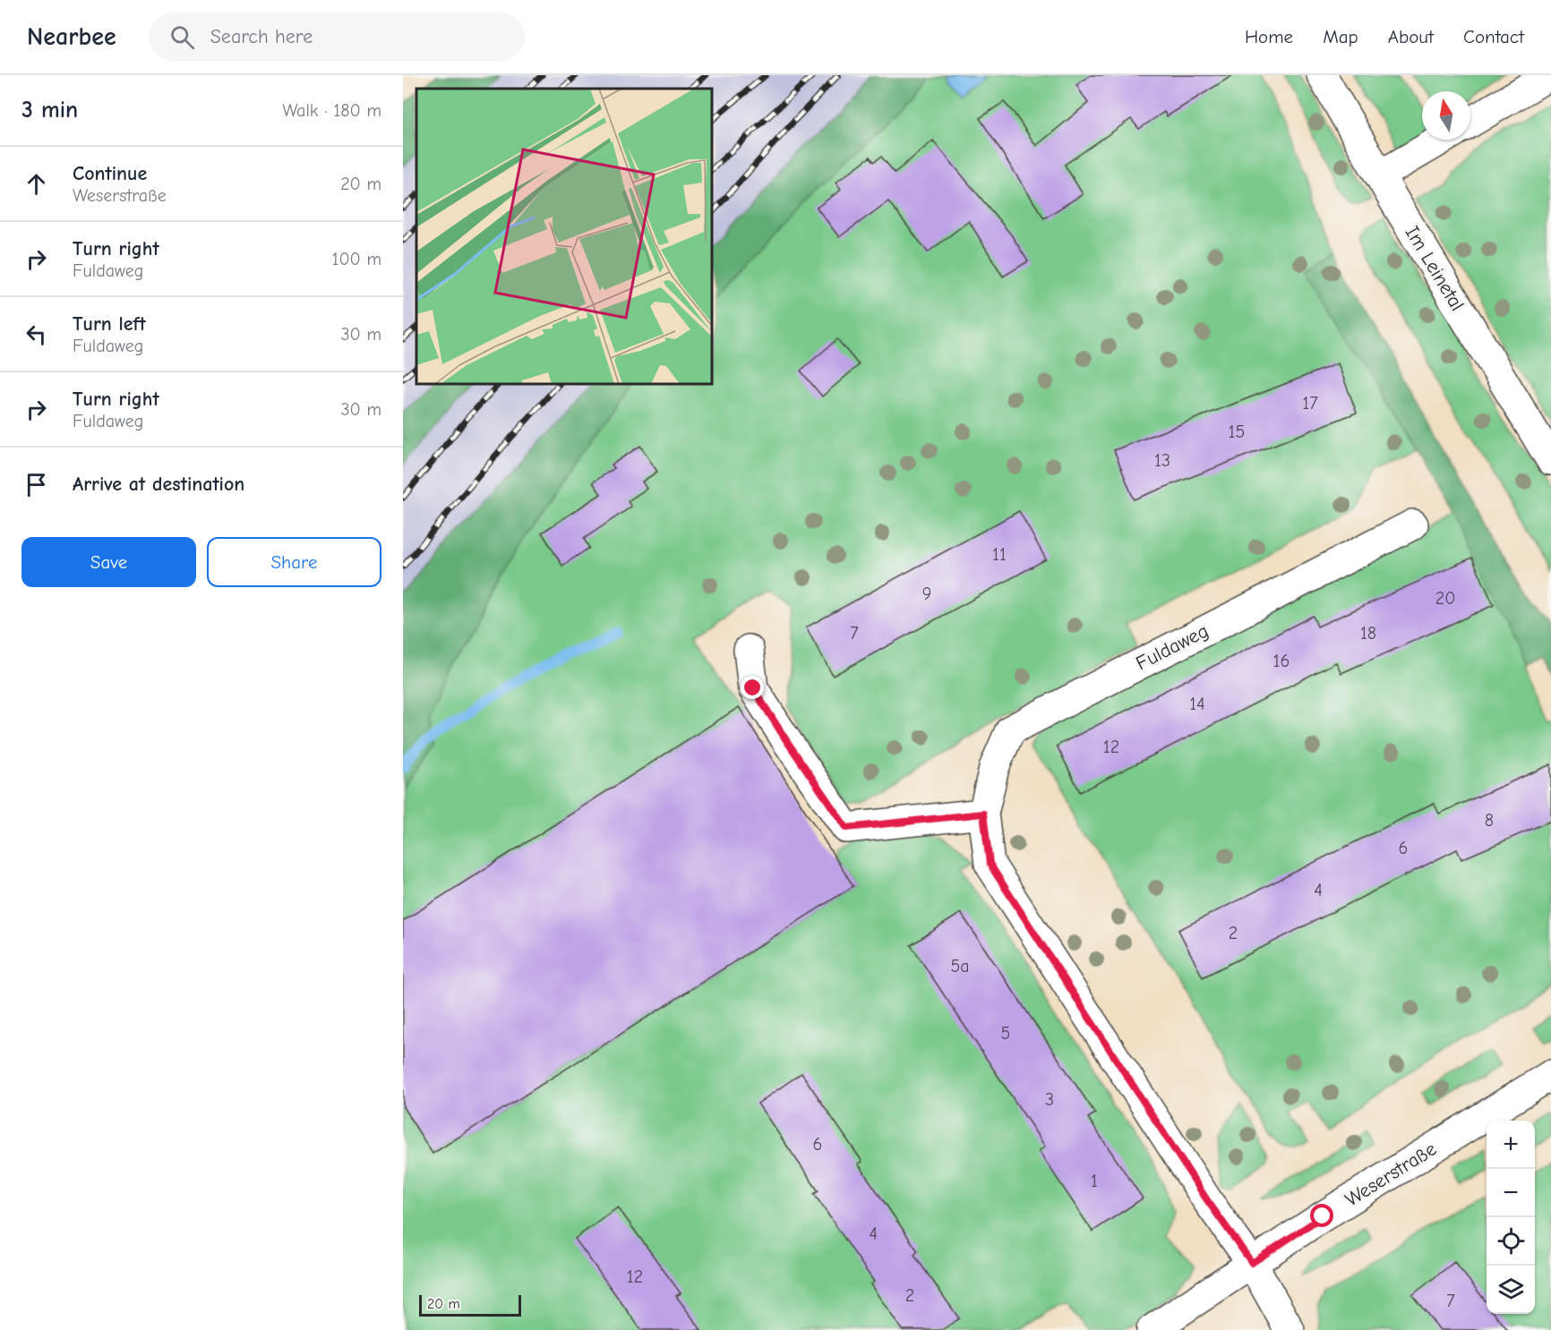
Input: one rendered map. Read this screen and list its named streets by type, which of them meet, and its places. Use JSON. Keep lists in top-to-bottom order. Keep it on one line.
{"streets":{"street":["Im Leinetal","Fuldaweg","Weserstraße"]},"crossings":[["Fuldaweg","Weserstraße"]],"house_numbers":["17","15","13","11","9","20","7","18","16","14","12","8","6","4","2","5a","5","3","6","1","4","12","2","7"],"scale_bar":"20 m","north":"top","page":{"header":"Nearbee","search":"Search here","nav":["Home","Map","About","Contact"],"heading":["3 min","Walk · 180 m"],"list":[["Continue","Weserstraße","20 m"],["Turn right","Fuldaweg","100 m"],["Turn left","Fuldaweg","30 m"],["Turn right","Fuldaweg","30 m"],"Arrive at destination"],"buttons":["Save","Share"],"map_buttons":["+","−"],"scale":"20 m"}}
